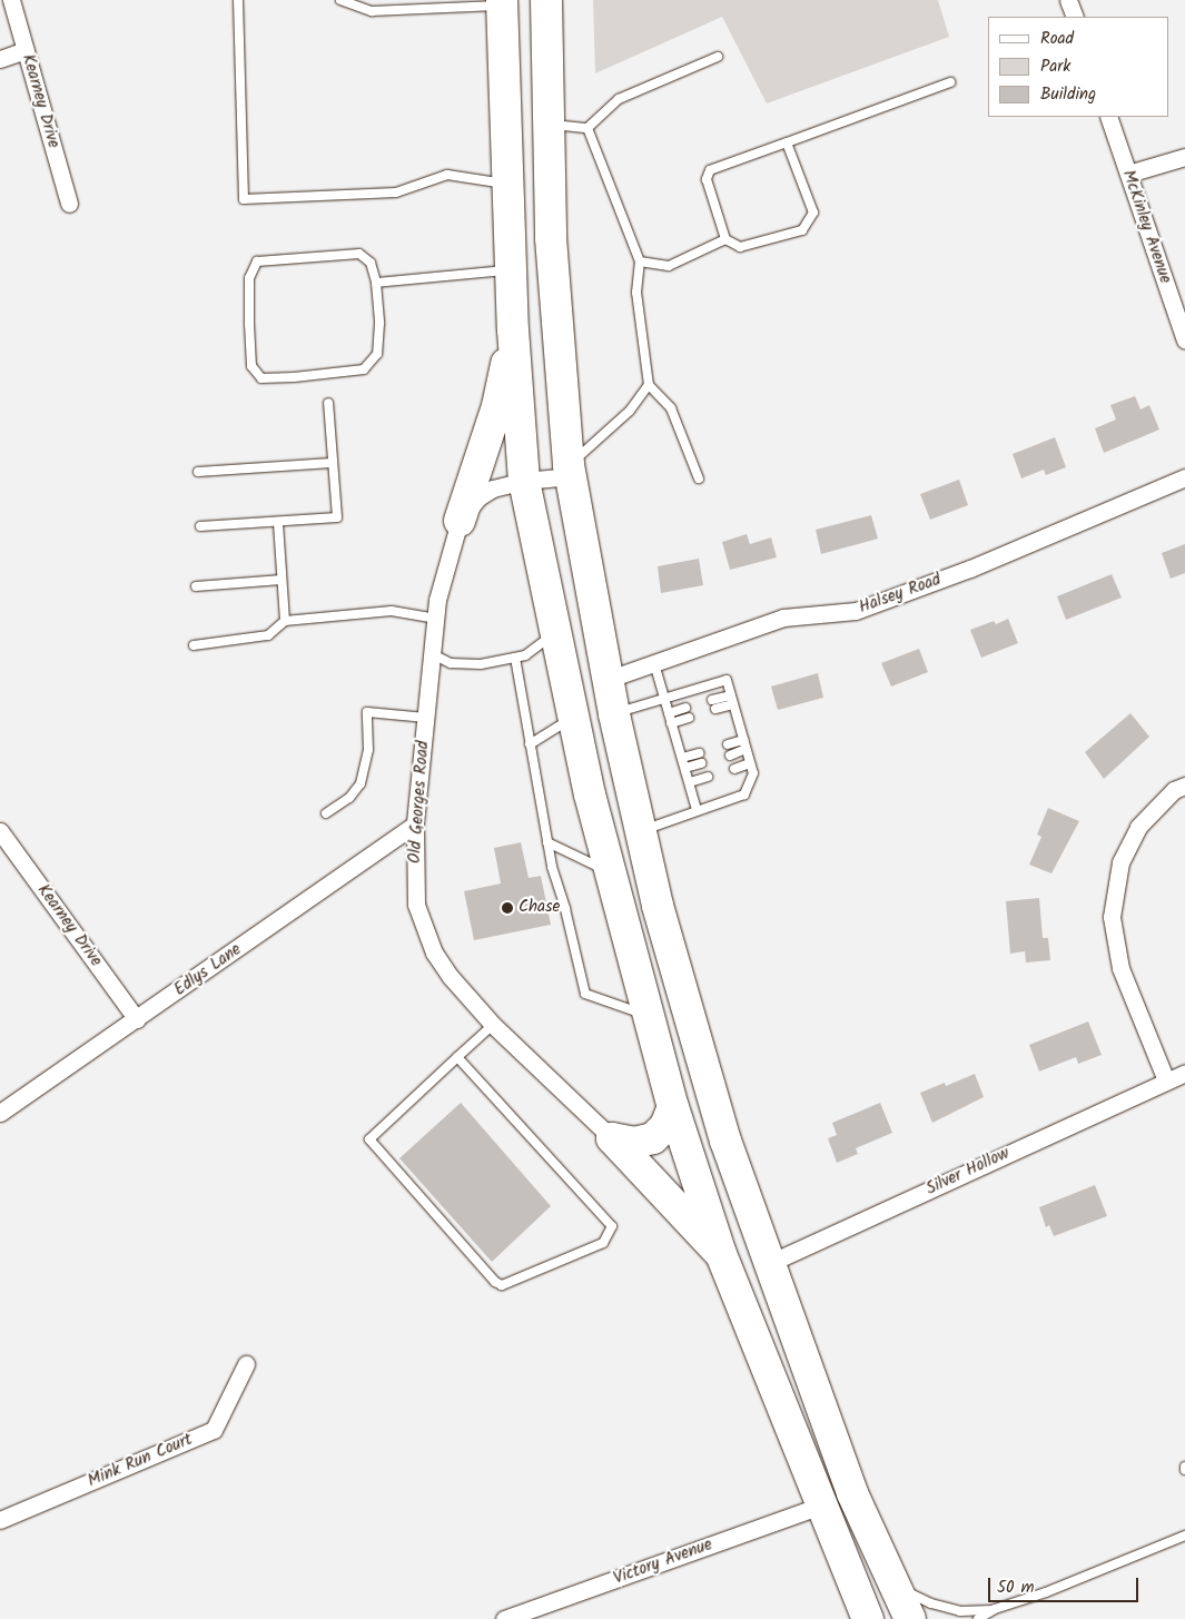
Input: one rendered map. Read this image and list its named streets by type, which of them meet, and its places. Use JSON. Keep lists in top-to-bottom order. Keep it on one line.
{"streets":{"street":["Kearney Drive","McKinley Avenue","Halsey Road","Old Georges Road","Edlys Lane","Silver Hollow","Mink Run Court","Victory Avenue"]},"crossings":[["Kearney Drive","Edlys Lane"],["Old Georges Road","Edlys Lane"]],"places":["Chase"],"legend":["Road","Park","Building"],"scale_bar":"50 m"}
